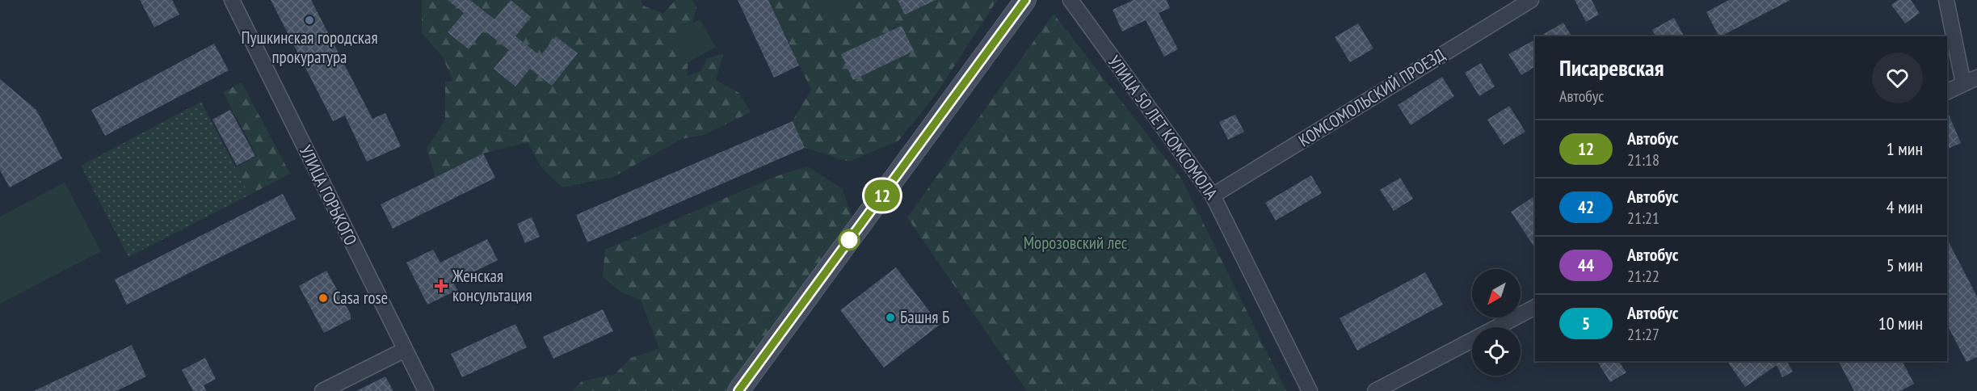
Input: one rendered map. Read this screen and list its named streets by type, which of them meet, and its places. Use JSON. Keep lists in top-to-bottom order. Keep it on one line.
{"streets":{"street":["КОМСОМОЛЬСКИЙ ПРОЕЗД","УЛИЦА 50 ЛЕТ КОМСОМОЛА","УЛИЦА ГОРЬКОГО"]},"crossings":[["КОМСОМОЛЬСКИЙ ПРОЕЗД","УЛИЦА 50 ЛЕТ КОМСОМОЛА"]],"parks":["Морозовский лес"],"places":{"other":["Пушкинская городская прокуратура","Casa rose","Башня Б"],"health":["Женская консультация"]},"lines":["bus line 12"],"north":"bottom left","page":{"on_map":"12","heading":["Писаревская","Автобус"],"list":[{"mark":"12","name":"Автобус","note":"21:18","value":"1 мин"},{"mark":"42","name":"Автобус","note":"21:21","value":"4 мин"},{"mark":"44","name":"Автобус","note":"21:22","value":"5 мин"},{"mark":"5","name":"Автобус","note":"21:27","value":"10 мин"}]}}
